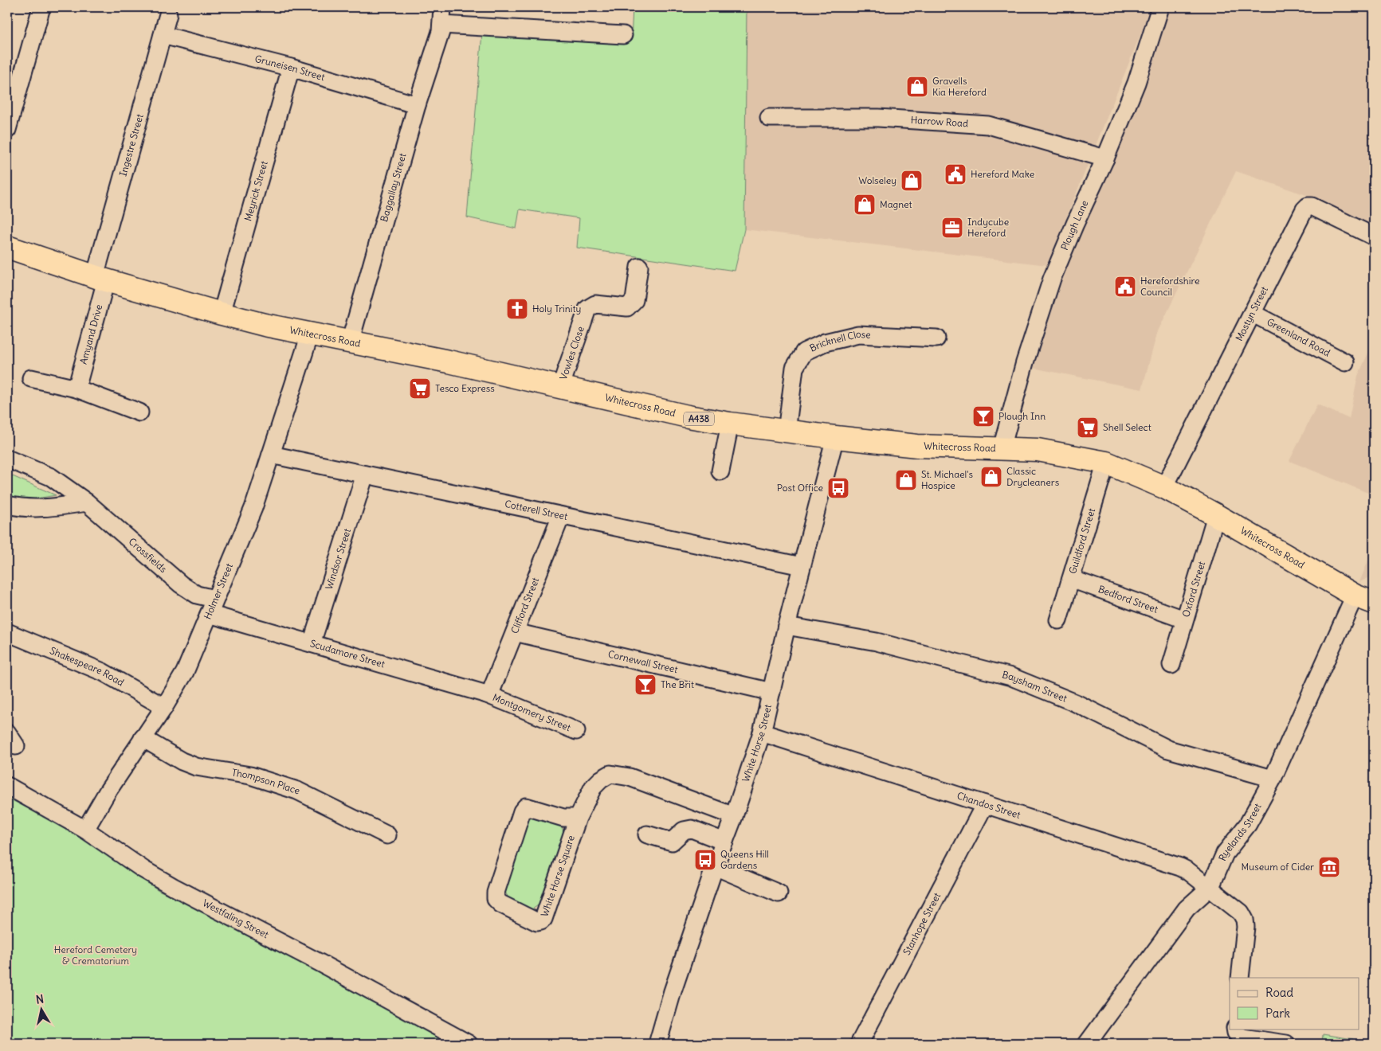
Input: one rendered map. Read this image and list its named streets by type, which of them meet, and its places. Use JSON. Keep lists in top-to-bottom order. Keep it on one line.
{"streets":{"highway":["Whitecross Road","A438"],"street":["Gruneisen Street","Harrow Road","Ingestre Street","Baggallay Street","Meyrick Street","Plough Lane","Mostyn Street","Amyand Drive","Greenland Road","Bricknell Close","Vowles Close","Cotterell Street","Guildford Street","Crossfields","Windsor Street","Oxford Street","Holmer Street","Bedford Street","Clifford Street","Scudamore Street","Cornewall Street","Shakespeare Road","Baysham Street","Montgomery Street","White Horse Street","Thompson Place","Chandos Street","Ryelands Street","White Horse Square","Westfaling Street","Stanhope Street"]},"crossings":[["Gruneisen Street","Ingestre Street"],["Gruneisen Street","Baggallay Street"],["Gruneisen Street","Meyrick Street"],["Harrow Road","Plough Lane"],["Ingestre Street","Amyand Drive"],["Ingestre Street","Whitecross Road"],["Baggallay Street","Whitecross Road"],["Meyrick Street","Whitecross Road"],["Plough Lane","Whitecross Road"],["Mostyn Street","Whitecross Road"],["Mostyn Street","Greenland Road"],["Amyand Drive","Whitecross Road"],["Whitecross Road","Bricknell Close"],["Whitecross Road","Vowles Close"],["Whitecross Road","Guildford Street"],["Whitecross Road","Oxford Street"],["Whitecross Road","Holmer Street"],["Whitecross Road","White Horse Street"],["Whitecross Road","Ryelands Street"],["Cotterell Street","Windsor Street"],["Cotterell Street","Holmer Street"],["Cotterell Street","Clifford Street"],["Cotterell Street","White Horse Street"],["Guildford Street","Bedford Street"],["Crossfields","Holmer Street"],["Crossfields","Scudamore Street"],["Windsor Street","Scudamore Street"],["Oxford Street","Bedford Street"],["Holmer Street","Scudamore Street"],["Holmer Street","Shakespeare Road"],["Holmer Street","Thompson Place"],["Holmer Street","Westfaling Street"],["Clifford Street","Scudamore Street"],["Clifford Street","Cornewall Street"],["Clifford Street","Montgomery Street"],["Scudamore Street","Montgomery Street"],["Cornewall Street","White Horse Street"],["Baysham Street","White Horse Street"],["Baysham Street","Ryelands Street"],["White Horse Street","Chandos Street"],["White Horse Street","White Horse Square"],["Chandos Street","Ryelands Street"],["Chandos Street","Stanhope Street"]],"parks":["Hereford Cemetery & Crematorium"],"places":{"shop":["Gravells Kia Hereford","Wolseley","Magnet","Classic Drycleaners","St. Michael's Hospice"],"public building":["Hereford Make","Herefordshire Council"],"office":["Indycube Hereford"],"church":["Holy Trinity"],"supermarket":["Tesco Express","Shell Select"],"bar":["Plough Inn","The Brit"],"bus stop":["Post Office","Queens Hill Gardens"],"museum":["Museum of Cider"]},"legend":["Road","Park"],"north":"top"}
